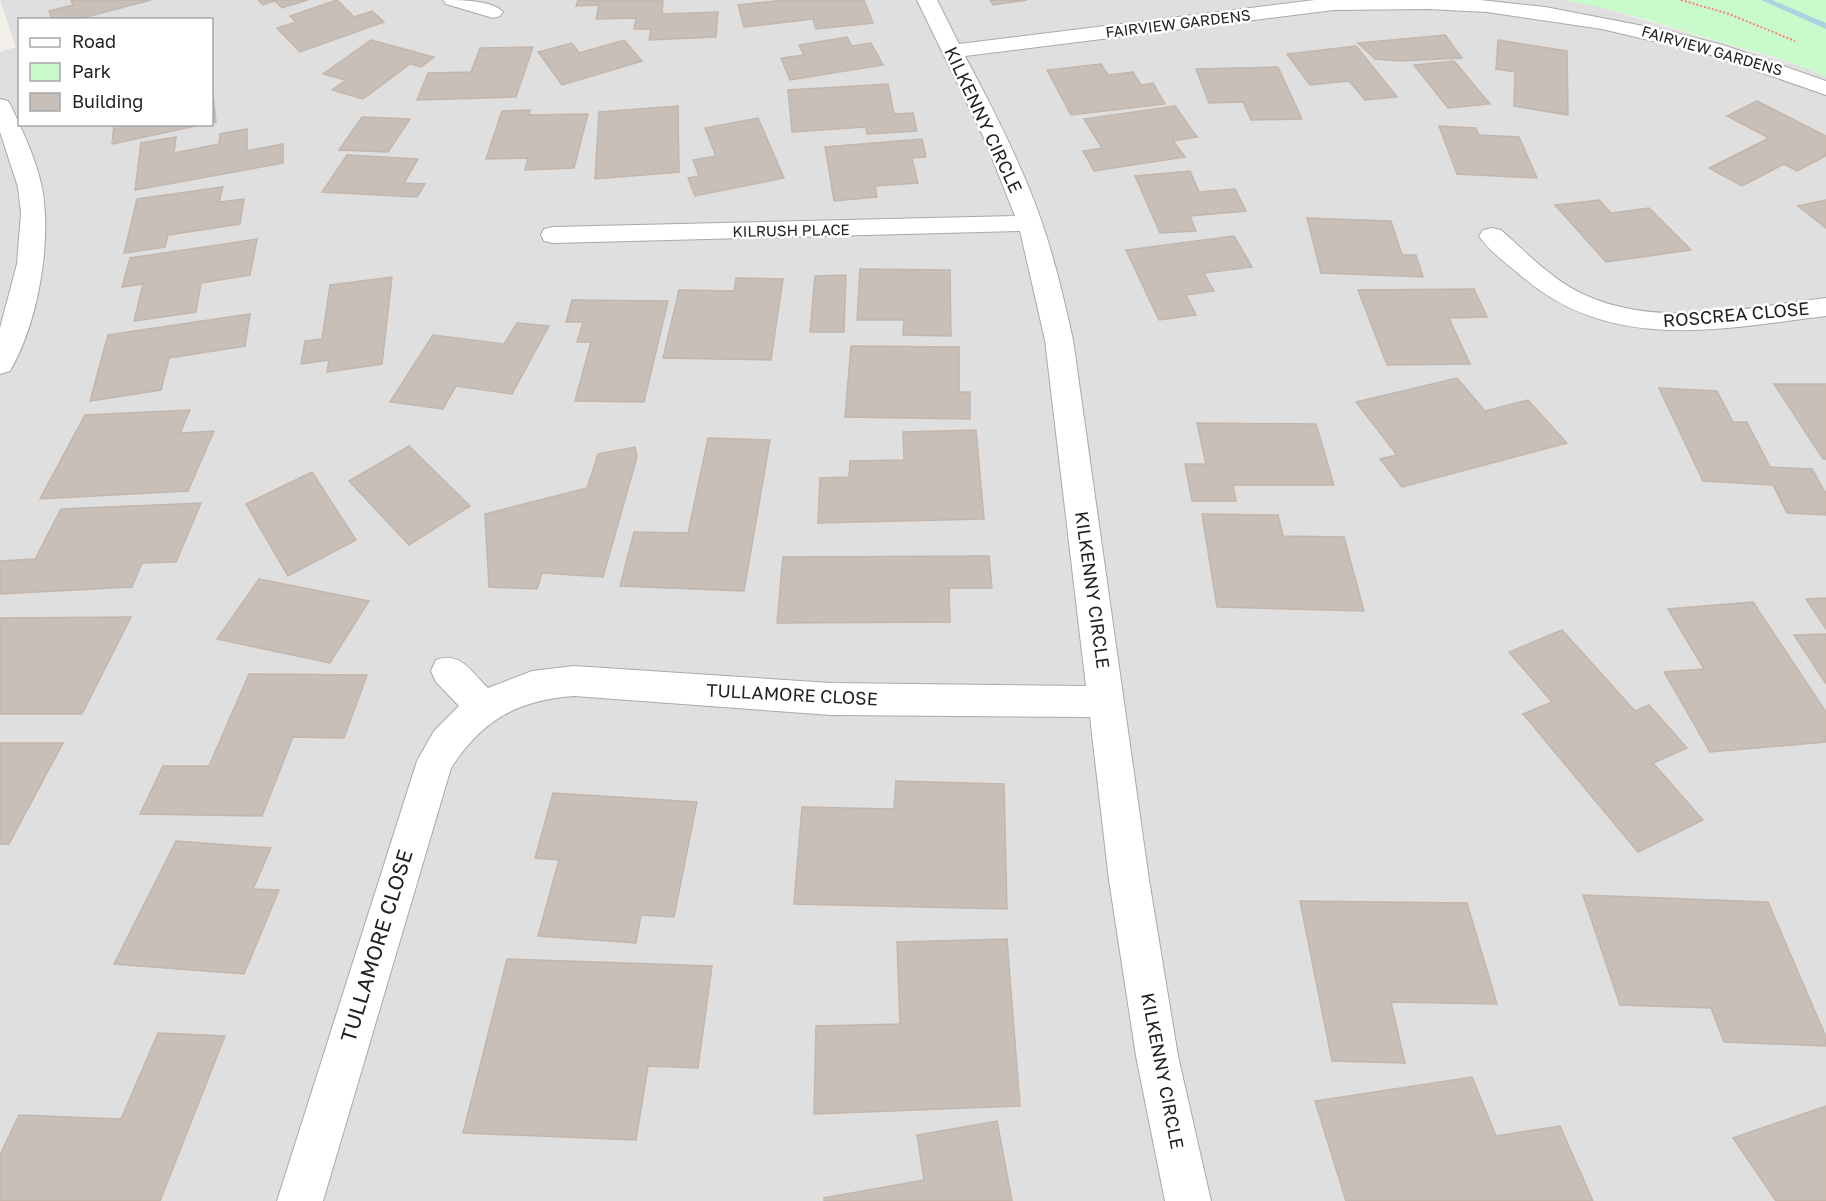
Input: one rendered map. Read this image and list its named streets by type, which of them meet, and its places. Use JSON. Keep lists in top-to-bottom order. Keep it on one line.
{"streets":{"street":["FAIRVIEW GARDENS","KILKENNY CIRCLE","KILRUSH PLACE","ROSCREA CLOSE","TULLAMORE CLOSE"]},"crossings":[["FAIRVIEW GARDENS","KILKENNY CIRCLE"],["KILKENNY CIRCLE","KILRUSH PLACE"],["KILKENNY CIRCLE","TULLAMORE CLOSE"]],"legend":["Road","Park","Building"]}
